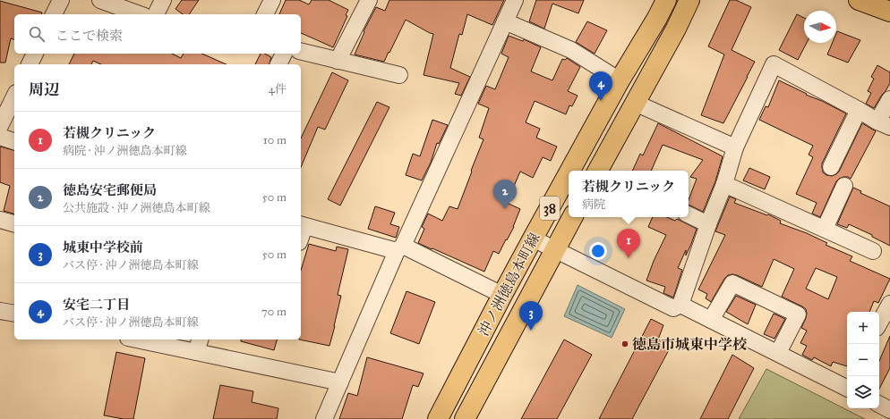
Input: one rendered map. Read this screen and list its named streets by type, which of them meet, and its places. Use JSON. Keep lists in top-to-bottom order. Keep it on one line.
{"streets":{"main road":["38","沖ノ洲徳島本町線"]},"places":["徳島市城東中学校"],"north":"right","page":{"search":"ここで検索","heading":["周辺","4件"],"pins":["4","2","1","3"],"list":[{"mark":"1","name":"若槻クリニック","note":"病院 · 沖ノ洲徳島本町線","value":"10 m"},{"mark":"2","name":"徳島安宅郵便局","note":"公共施設 · 沖ノ洲徳島本町線","value":"50 m"},{"mark":"3","name":"城東中学校前","note":"バス停 · 沖ノ洲徳島本町線","value":"50 m"},{"mark":"4","name":"安宅二丁目","note":"バス停 · 沖ノ洲徳島本町線","value":"70 m"}],"popup":["若槻クリニック","病院"],"map_buttons":["+","−"]}}
